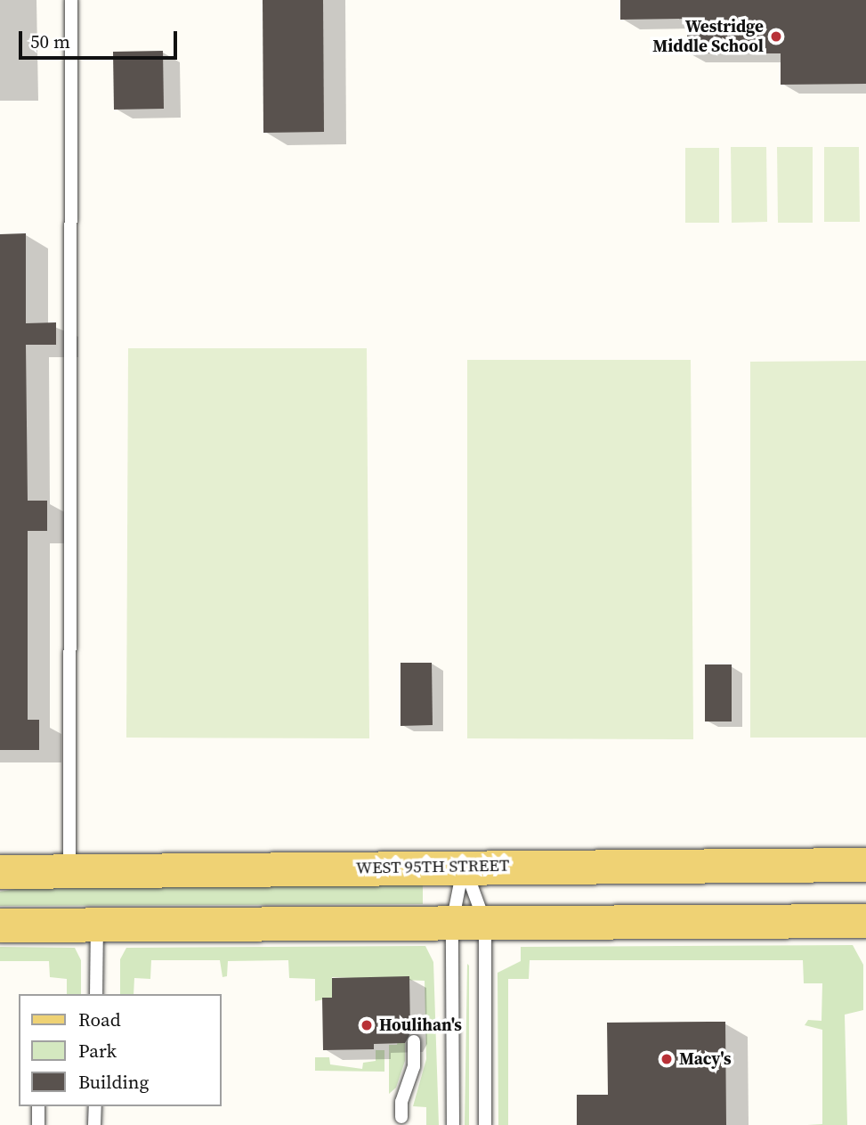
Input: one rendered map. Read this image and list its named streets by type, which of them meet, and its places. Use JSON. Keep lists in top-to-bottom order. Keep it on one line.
{"streets":{"main road":["WEST 95TH STREET"]},"places":["Westridge Middle School","Houlihan's","Macy's"],"legend":["Road","Park","Building"],"scale_bar":"50 m"}
